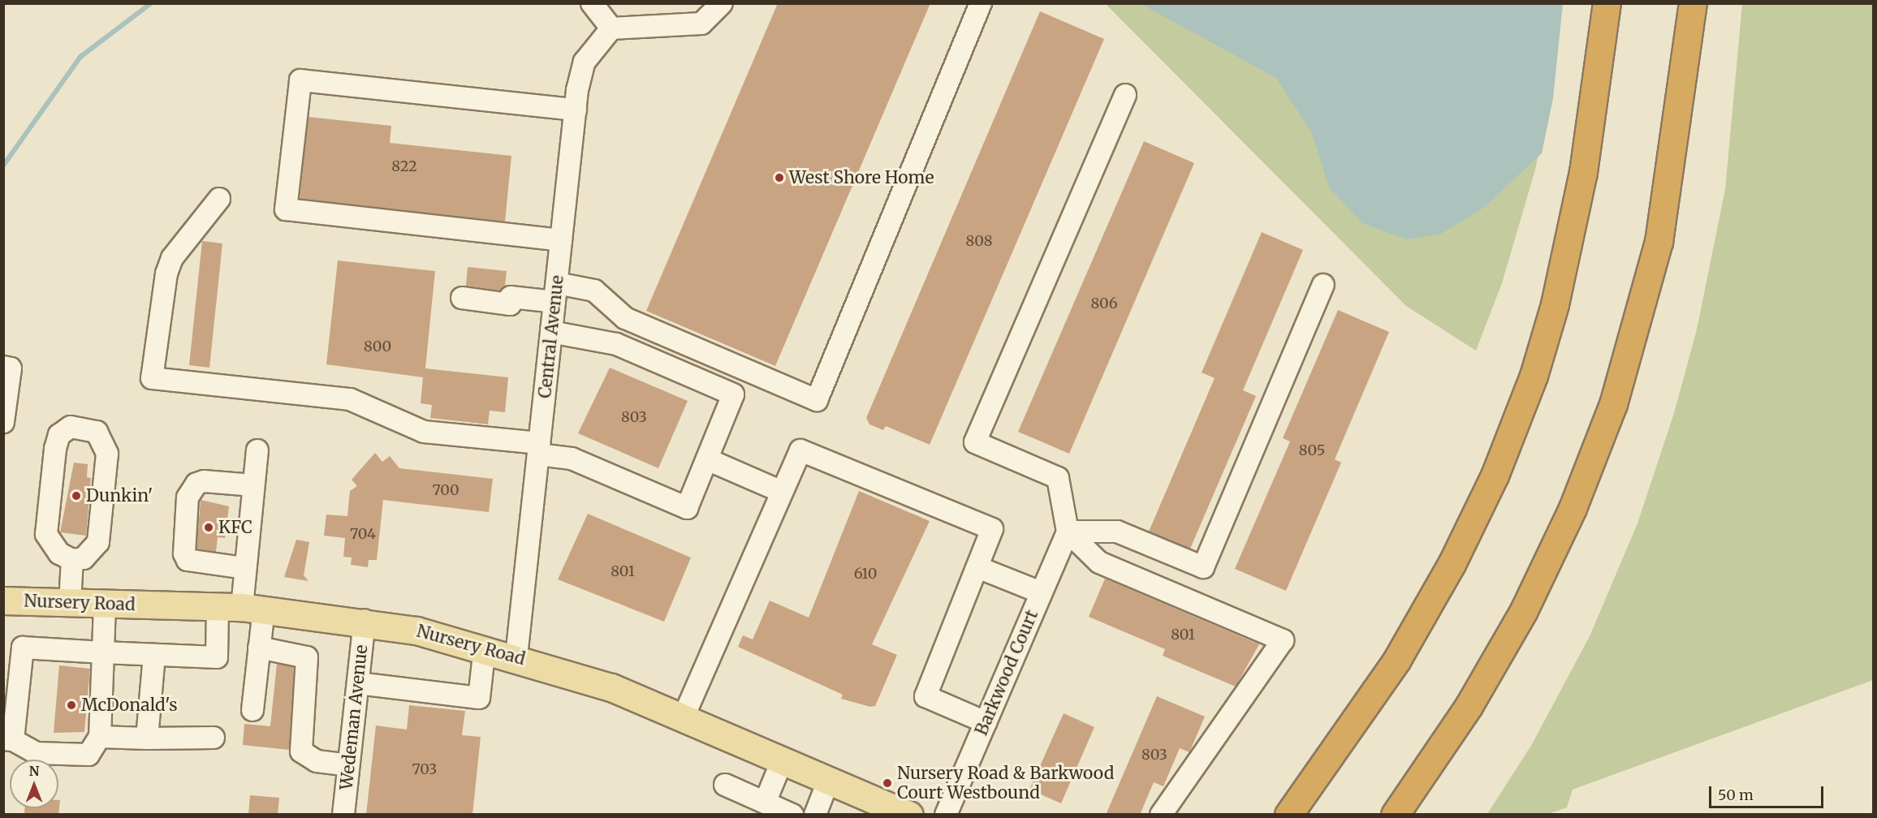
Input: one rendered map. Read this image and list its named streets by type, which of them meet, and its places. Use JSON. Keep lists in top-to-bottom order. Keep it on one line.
{"streets":{"main road":["Nursery Road"],"street":["Central Avenue","Barkwood Court","Wedeman Avenue"]},"crossings":[["Central Avenue","Nursery Road"],["Nursery Road","Wedeman Avenue"]],"places":["West Shore Home","Dunkin'","KFC","McDonald's","Nursery Road & Barkwood Court Westbound"],"house_numbers":["822","808","806","800","803","805","700","704","801","610","801","803","703"],"scale_bar":"50 m","north":"top"}
